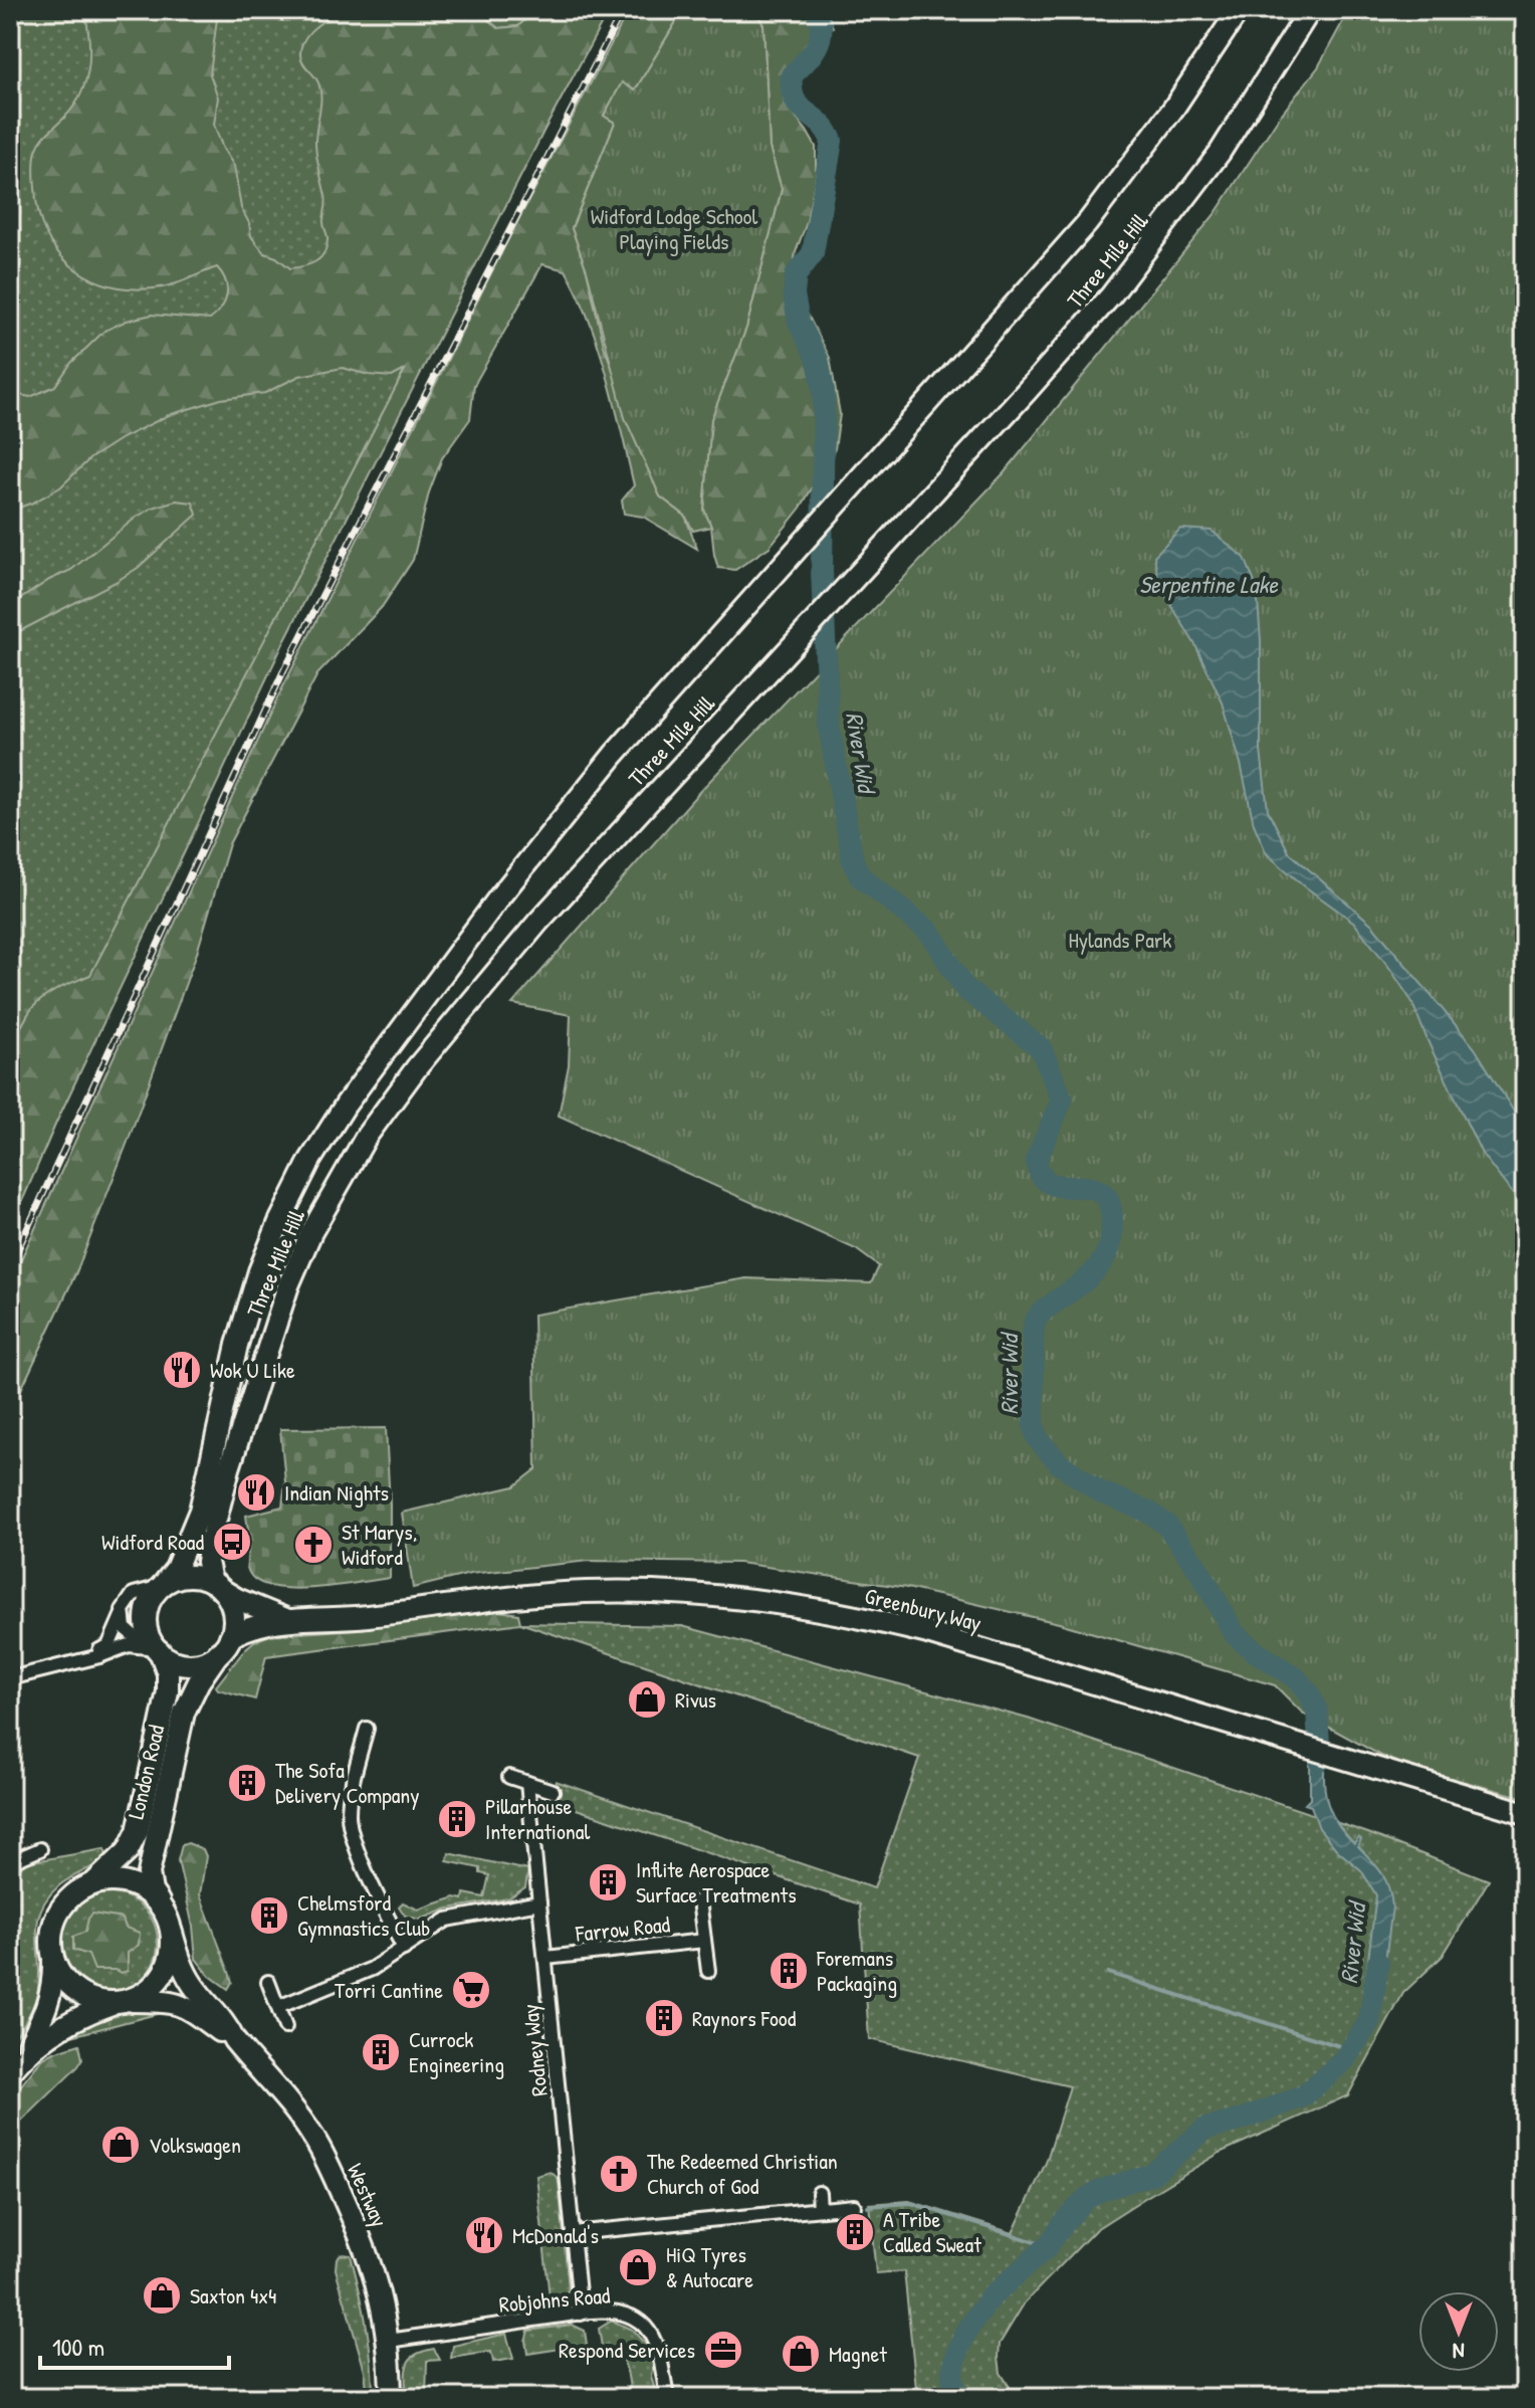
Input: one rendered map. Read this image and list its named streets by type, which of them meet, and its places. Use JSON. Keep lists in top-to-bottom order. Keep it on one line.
{"streets":{"main road":["Three Mile Hill","Greenbury Way","London Road","Westway"],"street":["Farrow Road","Rodney Way","Robjohns Road"]},"crossings":[["Three Mile Hill","Greenbury Way"],["Three Mile Hill","London Road"],["Greenbury Way","London Road"],["London Road","Westway"],["Farrow Road","Rodney Way"],["Rodney Way","Robjohns Road"],["Westway","Robjohns Road"]],"water":["Serpentine Lake","River Wid"],"parks":["Widford Lodge School Playing Fields","Hylands Park"],"places":{"restaurant":["Wok U Like","Indian Nights","McDonald's"],"bus stop":["Widford Road"],"church":["St Marys, Widford","The Redeemed Christian Church of God"],"shop":["Rivus","Volkswagen","HiQ Tyres & Autocare","Saxton 4x4","Magnet"],"building":["The Sofa Delivery Company","Pillarhouse International","Inflite Aerospace Surface Treatments","Chelmsford Gymnastics Club","Foremans Packaging","Raynors Food","Currock Engineering","A Tribe Called Sweat"],"supermarket":["Torri Cantine"],"office":["Respond Services"]},"scale_bar":"100 m","north":"bottom"}
